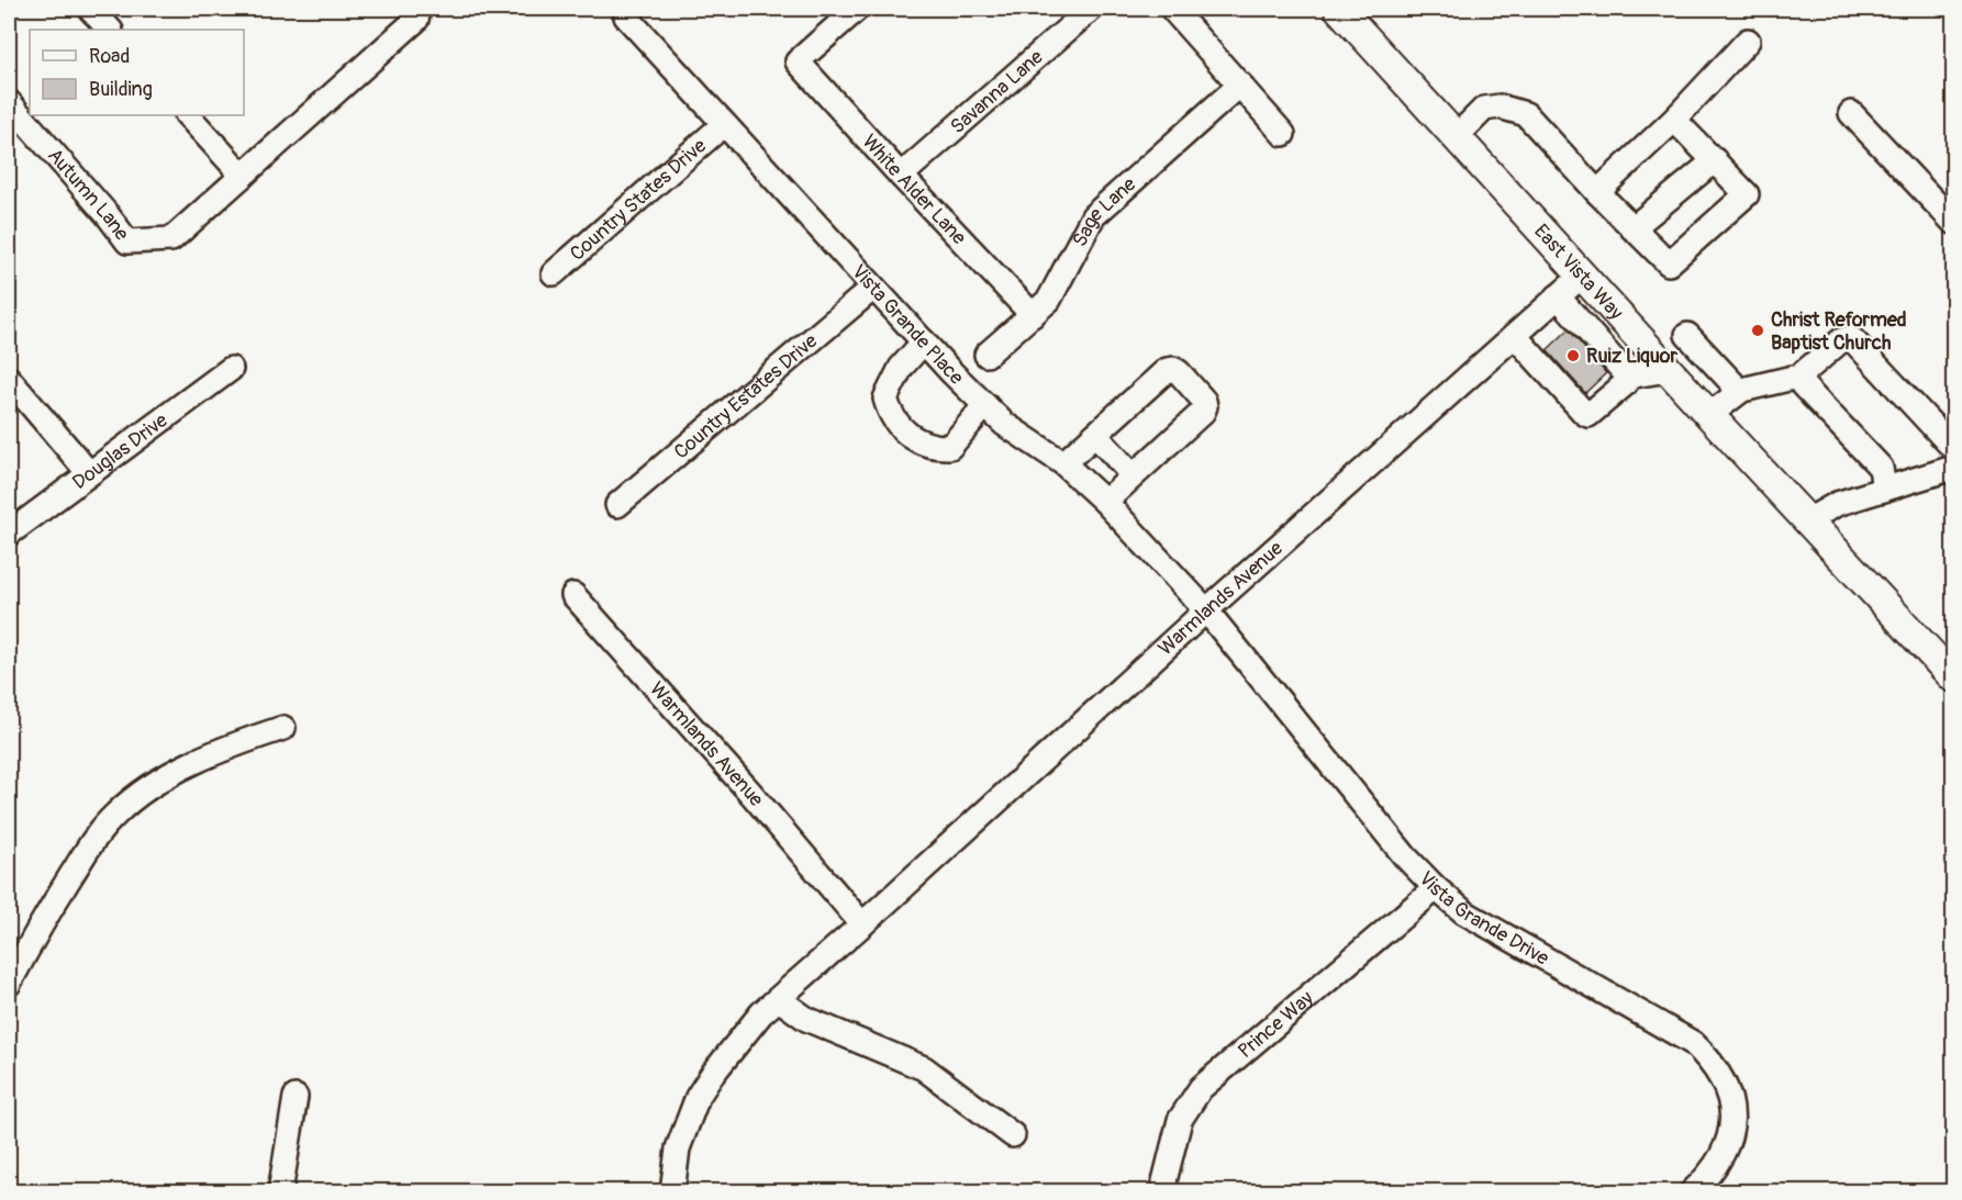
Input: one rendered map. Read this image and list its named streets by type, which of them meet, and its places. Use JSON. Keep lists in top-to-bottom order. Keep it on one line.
{"streets":{"main road":["East Vista Way"],"street":["Savanna Lane","White Alder Lane","Autumn Lane","Country States Drive","Sage Lane","Vista Grande Place","Country Estates Drive","Douglas Drive","Warmlands Avenue","Vista Grande Drive","Prince Way"]},"crossings":[["Savanna Lane","White Alder Lane"],["White Alder Lane","Sage Lane"],["Country States Drive","Vista Grande Place"],["East Vista Way","Warmlands Avenue"],["Vista Grande Place","Country Estates Drive"],["Vista Grande Place","Warmlands Avenue"],["Vista Grande Place","Vista Grande Drive"],["Warmlands Avenue","Vista Grande Drive"],["Vista Grande Drive","Prince Way"]],"places":["Christ Reformed Baptist Church","Ruiz Liquor"],"legend":["Road","Building"]}
